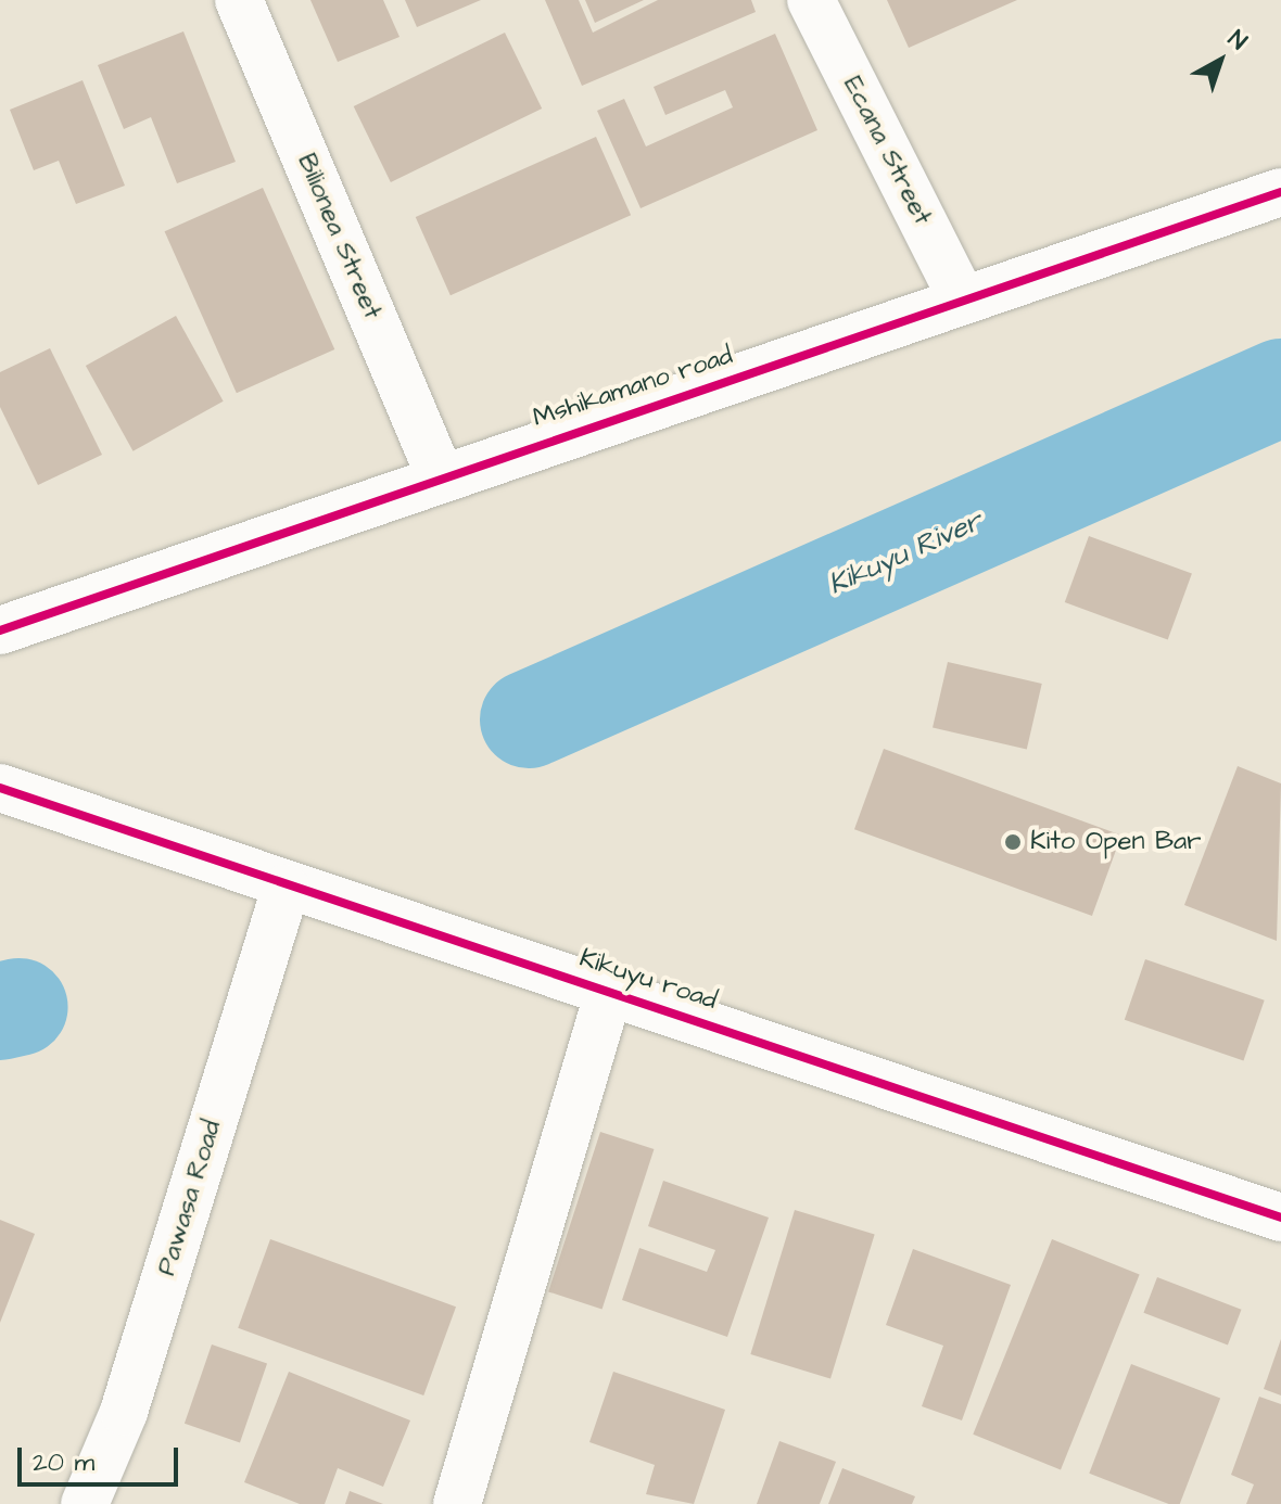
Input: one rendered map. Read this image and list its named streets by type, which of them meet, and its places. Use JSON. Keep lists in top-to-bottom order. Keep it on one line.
{"streets":{"street":["Ecana Street","Bilionea Street","Mshikamano road","Kikuyu road","Pawasa Road"]},"crossings":[["Ecana Street","Mshikamano road"],["Bilionea Street","Mshikamano road"],["Kikuyu road","Pawasa Road"]],"water":["Kikuyu River"],"places":["Kito Open Bar"],"scale_bar":"20 m","north":"top right"}
